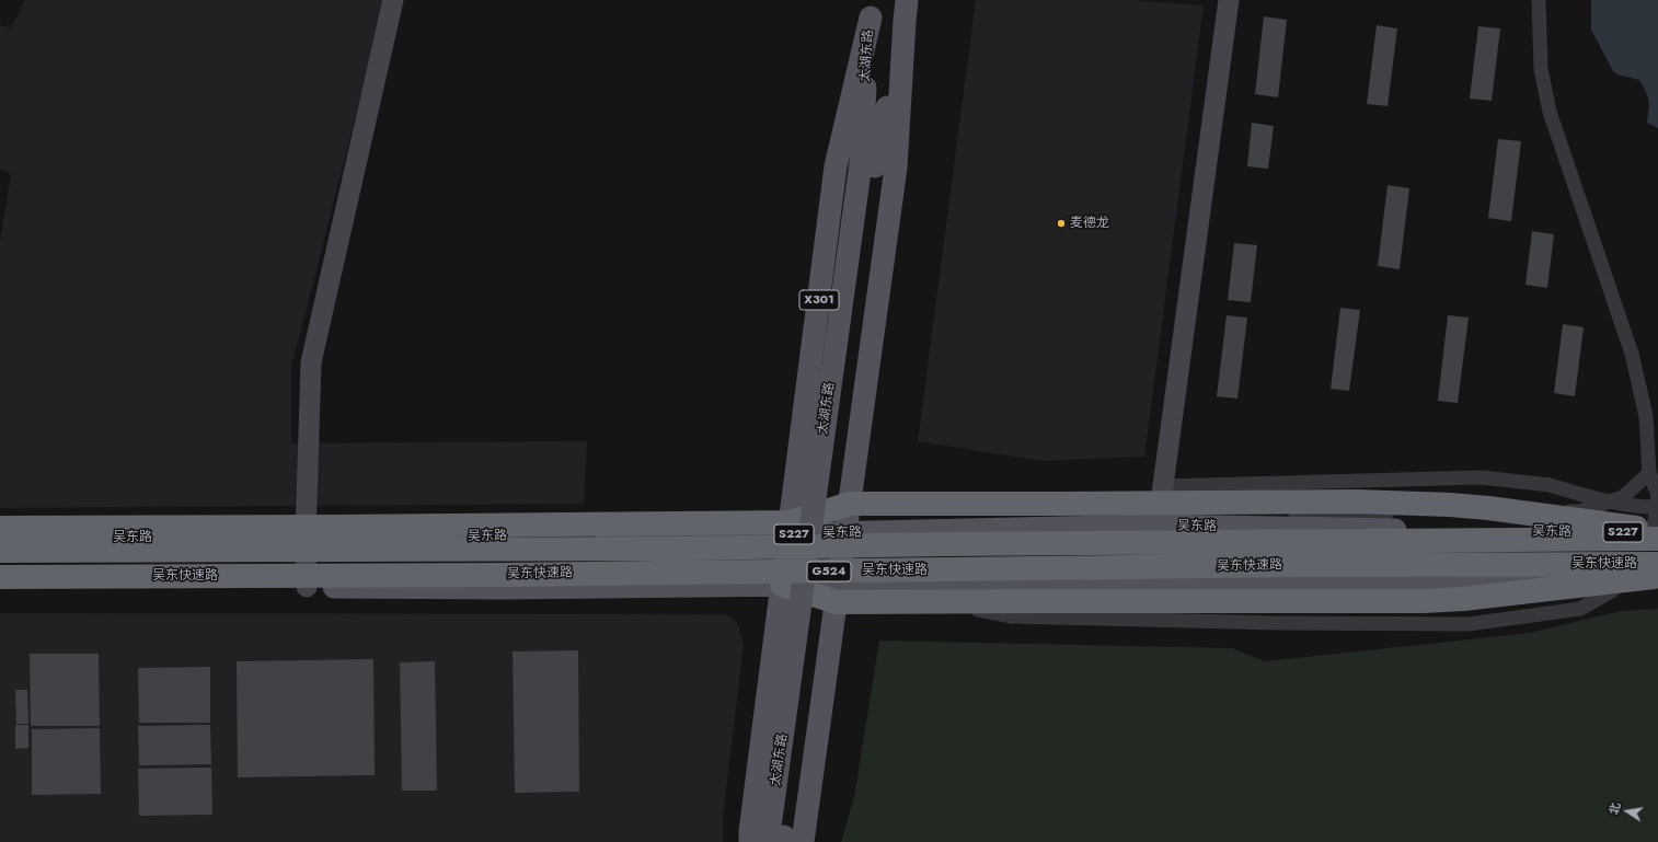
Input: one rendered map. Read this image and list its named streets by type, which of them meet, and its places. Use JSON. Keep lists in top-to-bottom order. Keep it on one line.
{"streets":{"highway":["吴东快速路","G524"],"main road":["太湖东路","X301","吴东路","S227"]},"crossings":[["太湖东路","吴东路"]],"places":["麦德龙"],"north":"left"}
